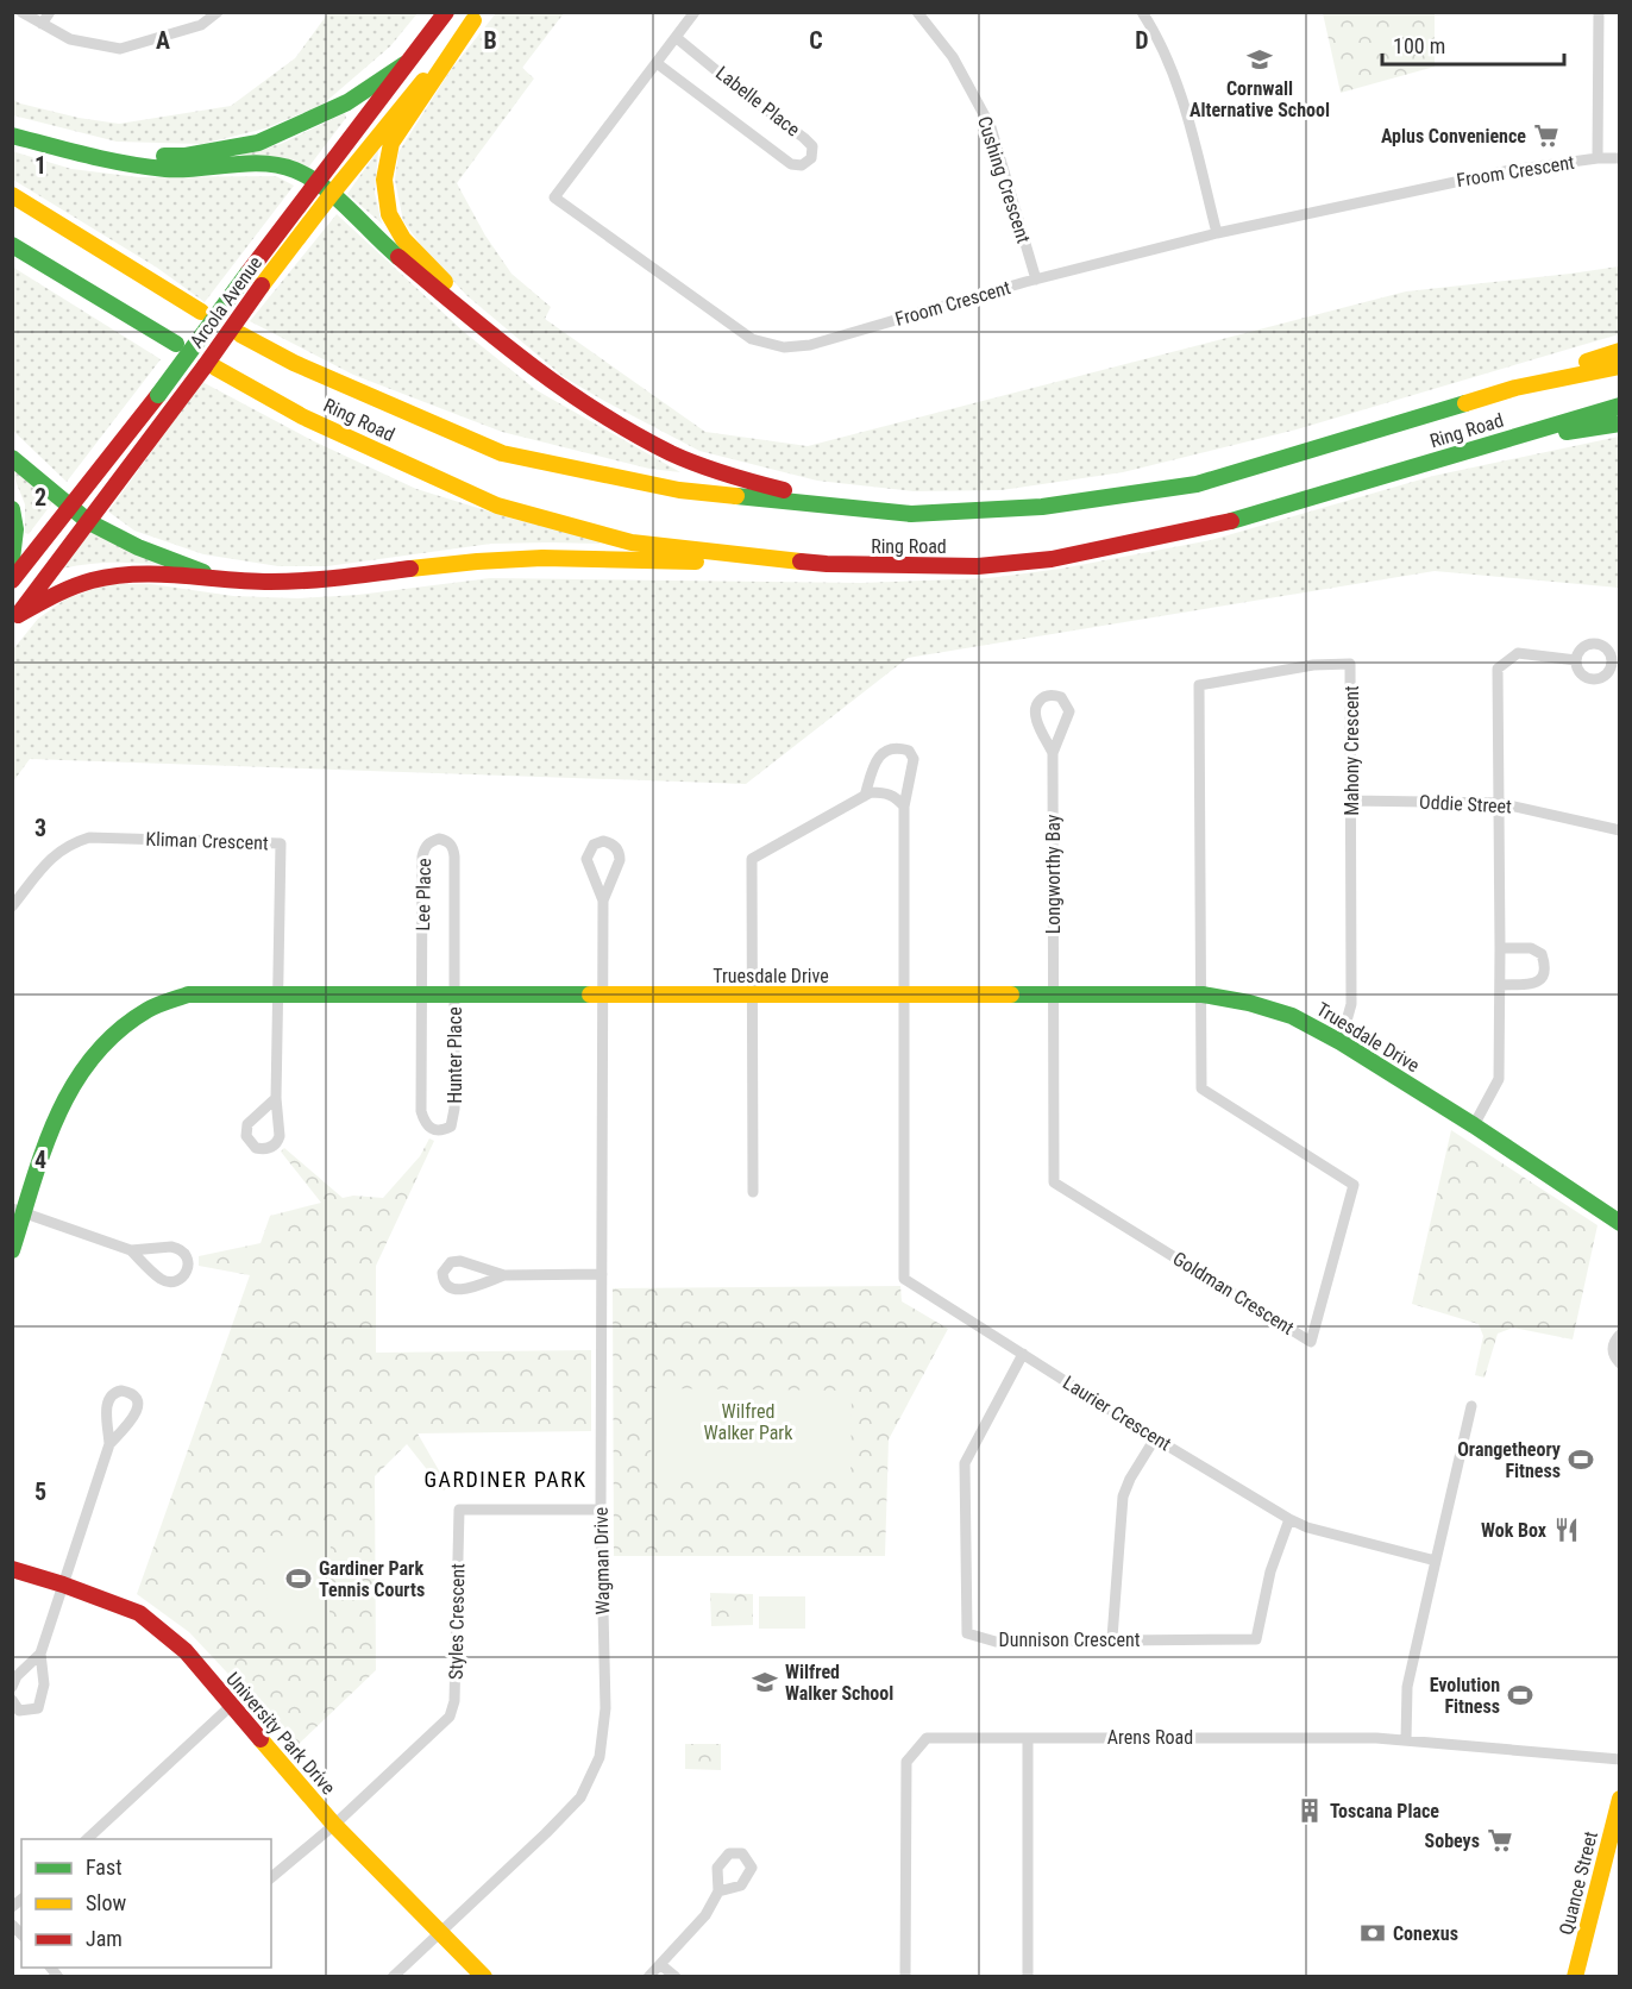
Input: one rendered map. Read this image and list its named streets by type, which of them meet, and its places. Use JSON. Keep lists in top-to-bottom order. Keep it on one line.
{"streets":{"main road":["Arcola Avenue","Ring Road","Truesdale Drive","University Park Drive","Quance Street"],"street":["Labelle Place","Froom Crescent","Cushing Crescent","Mahony Crescent","Oddie Street","Kliman Crescent","Longworthy Bay","Lee Place","Hunter Place","Goldman Crescent","Laurier Crescent","Wagman Drive","Styles Crescent","Dunnison Crescent","Arens Road"]},"crossings":[["Labelle Place","Froom Crescent"],["Froom Crescent","Cushing Crescent"],["Mahony Crescent","Oddie Street"],["Mahony Crescent","Truesdale Drive"],["Mahony Crescent","Goldman Crescent"],["Kliman Crescent","Truesdale Drive"],["Longworthy Bay","Truesdale Drive"],["Longworthy Bay","Goldman Crescent"],["Lee Place","Truesdale Drive"],["Lee Place","Hunter Place"],["Truesdale Drive","Hunter Place"],["Truesdale Drive","Goldman Crescent"],["Truesdale Drive","Laurier Crescent"],["Truesdale Drive","Wagman Drive"],["Laurier Crescent","Dunnison Crescent"],["Wagman Drive","Styles Crescent"],["Wagman Drive","University Park Drive"],["Styles Crescent","University Park Drive"]],"districts":["GARDINER PARK"],"parks":["Wilfred Walker Park"],"places":{"school or university":["Cornwall Alternative School","Wilfred Walker School"],"supermarket":["Aplus Convenience","Sobeys"],"sports":["Orangetheory Fitness","Gardiner Park Tennis Courts","Evolution Fitness"],"restaurant":["Wok Box"],"building":["Toscana Place"],"bank":["Conexus"]},"legend":["Fast","Slow","Jam"],"scale_bar":"100 m","grid":{"columns":["A","B","C","D"],"rows":["1","2","3","4","5"]}}
